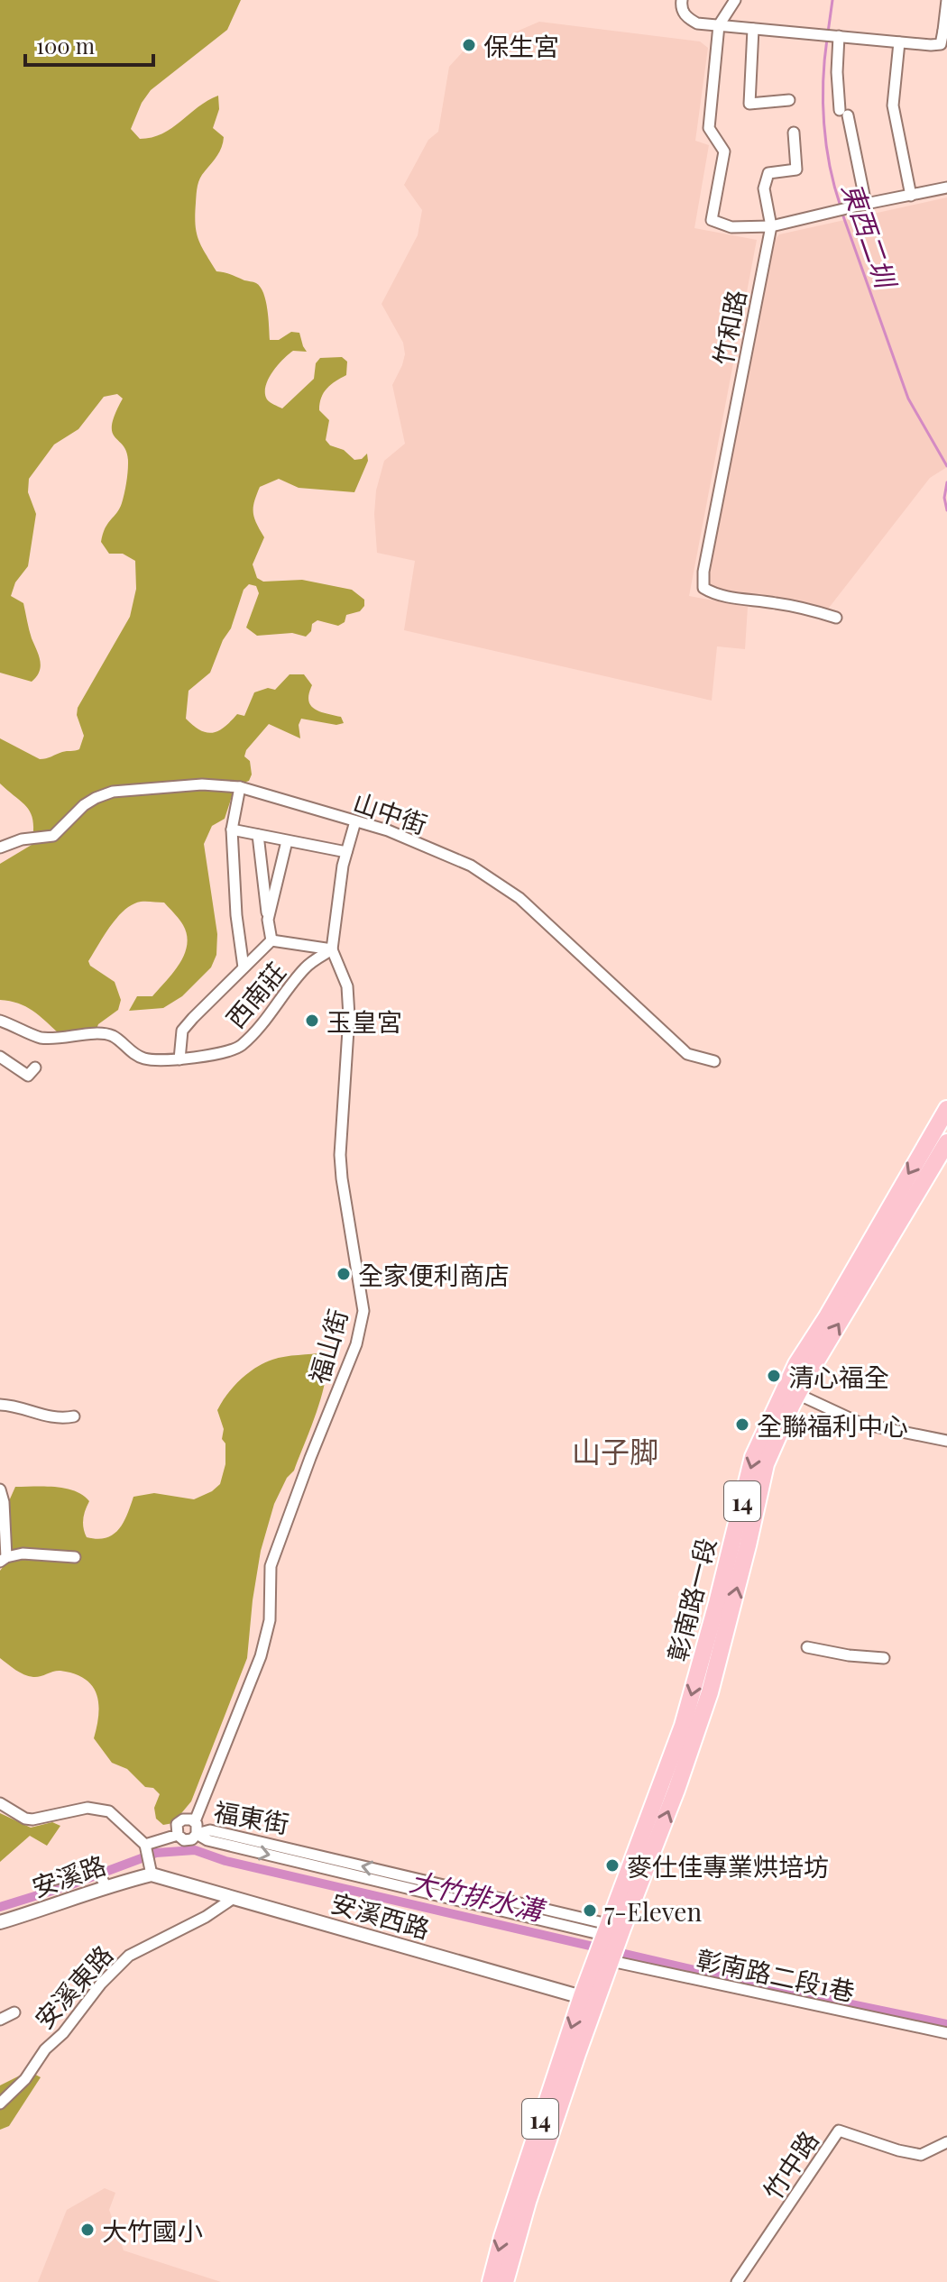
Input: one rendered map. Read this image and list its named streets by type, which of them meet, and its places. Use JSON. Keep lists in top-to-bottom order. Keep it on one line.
{"streets":{"main road":["14","彰南路一段"],"street":["竹和路","山中街","西南莊","福山街","福東街","安溪路","安溪西路","彰南路二段1巷","安溪東路","竹中路"]},"crossings":[["山中街","福山街"],["西南莊","福山街"],["福山街","福東街"],["14","彰南路一段"],["14","福東街"],["14","安溪西路"],["14","彰南路二段1巷"],["彰南路一段","福東街"],["安溪路","安溪西路"],["安溪西路","安溪東路"]],"districts":["山子脚"],"water":["東西二圳","大竹排水溝"],"places":["保生宮","玉皇宮","全家便利商店","清心福全","全聯福利中心","麥仕佳專業烘培坊","7-Eleven","大竹國小"],"scale_bar":"100 m"}
